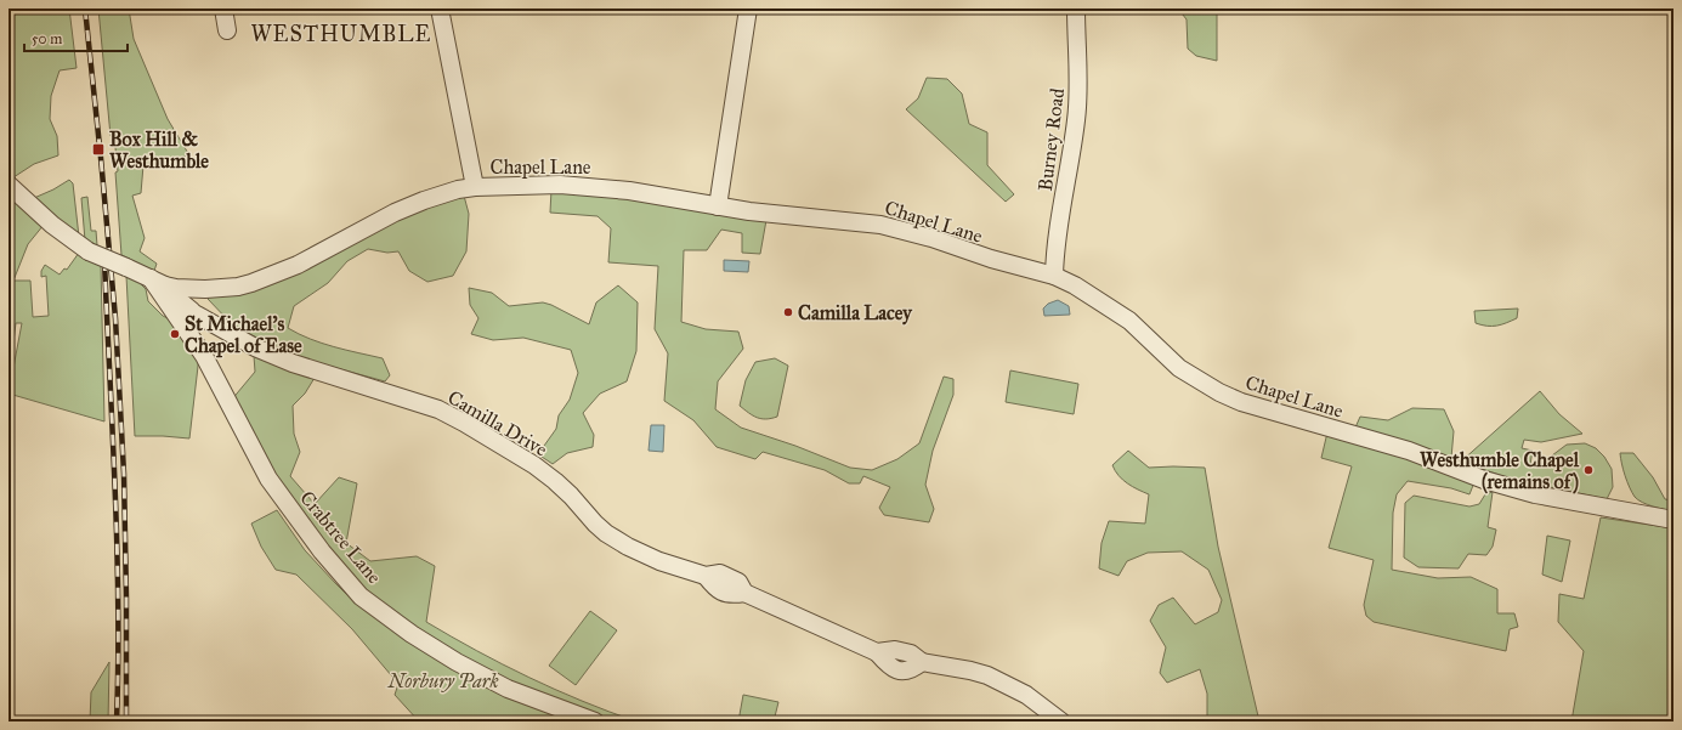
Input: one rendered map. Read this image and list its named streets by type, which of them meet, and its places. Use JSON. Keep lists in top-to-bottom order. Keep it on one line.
{"streets":{"street":["Burney Road","Chapel Lane","Camilla Drive","Crabtree Lane"]},"crossings":[["Burney Road","Chapel Lane"],["Chapel Lane","Camilla Drive"],["Chapel Lane","Crabtree Lane"],["Camilla Drive","Crabtree Lane"]],"districts":["WESTHUMBLE"],"parks":["Norbury Park"],"places":{"transit":["Box Hill & Westhumble"],"other":["Camilla Lacey","St Michael's Chapel of Ease","Westhumble Chapel (remains of)"]},"scale_bar":"50 m"}
